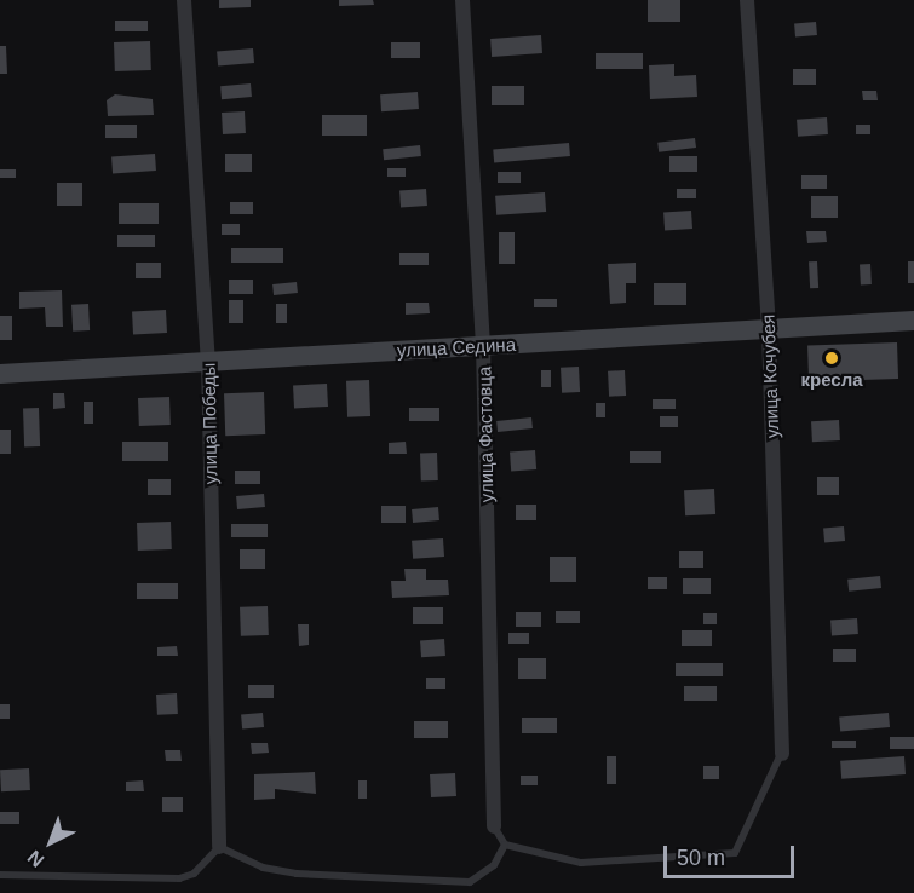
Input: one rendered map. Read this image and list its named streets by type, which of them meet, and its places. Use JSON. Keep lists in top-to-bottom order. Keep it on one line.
{"streets":{"main road":["улица Седина"],"street":["улица Кочубея","улица Победы","улица Фастовца"]},"crossings":[["улица Седина","улица Кочубея"],["улица Седина","улица Победы"],["улица Седина","улица Фастовца"]],"places":["кресла"],"scale_bar":"50 m","north":"bottom left"}
